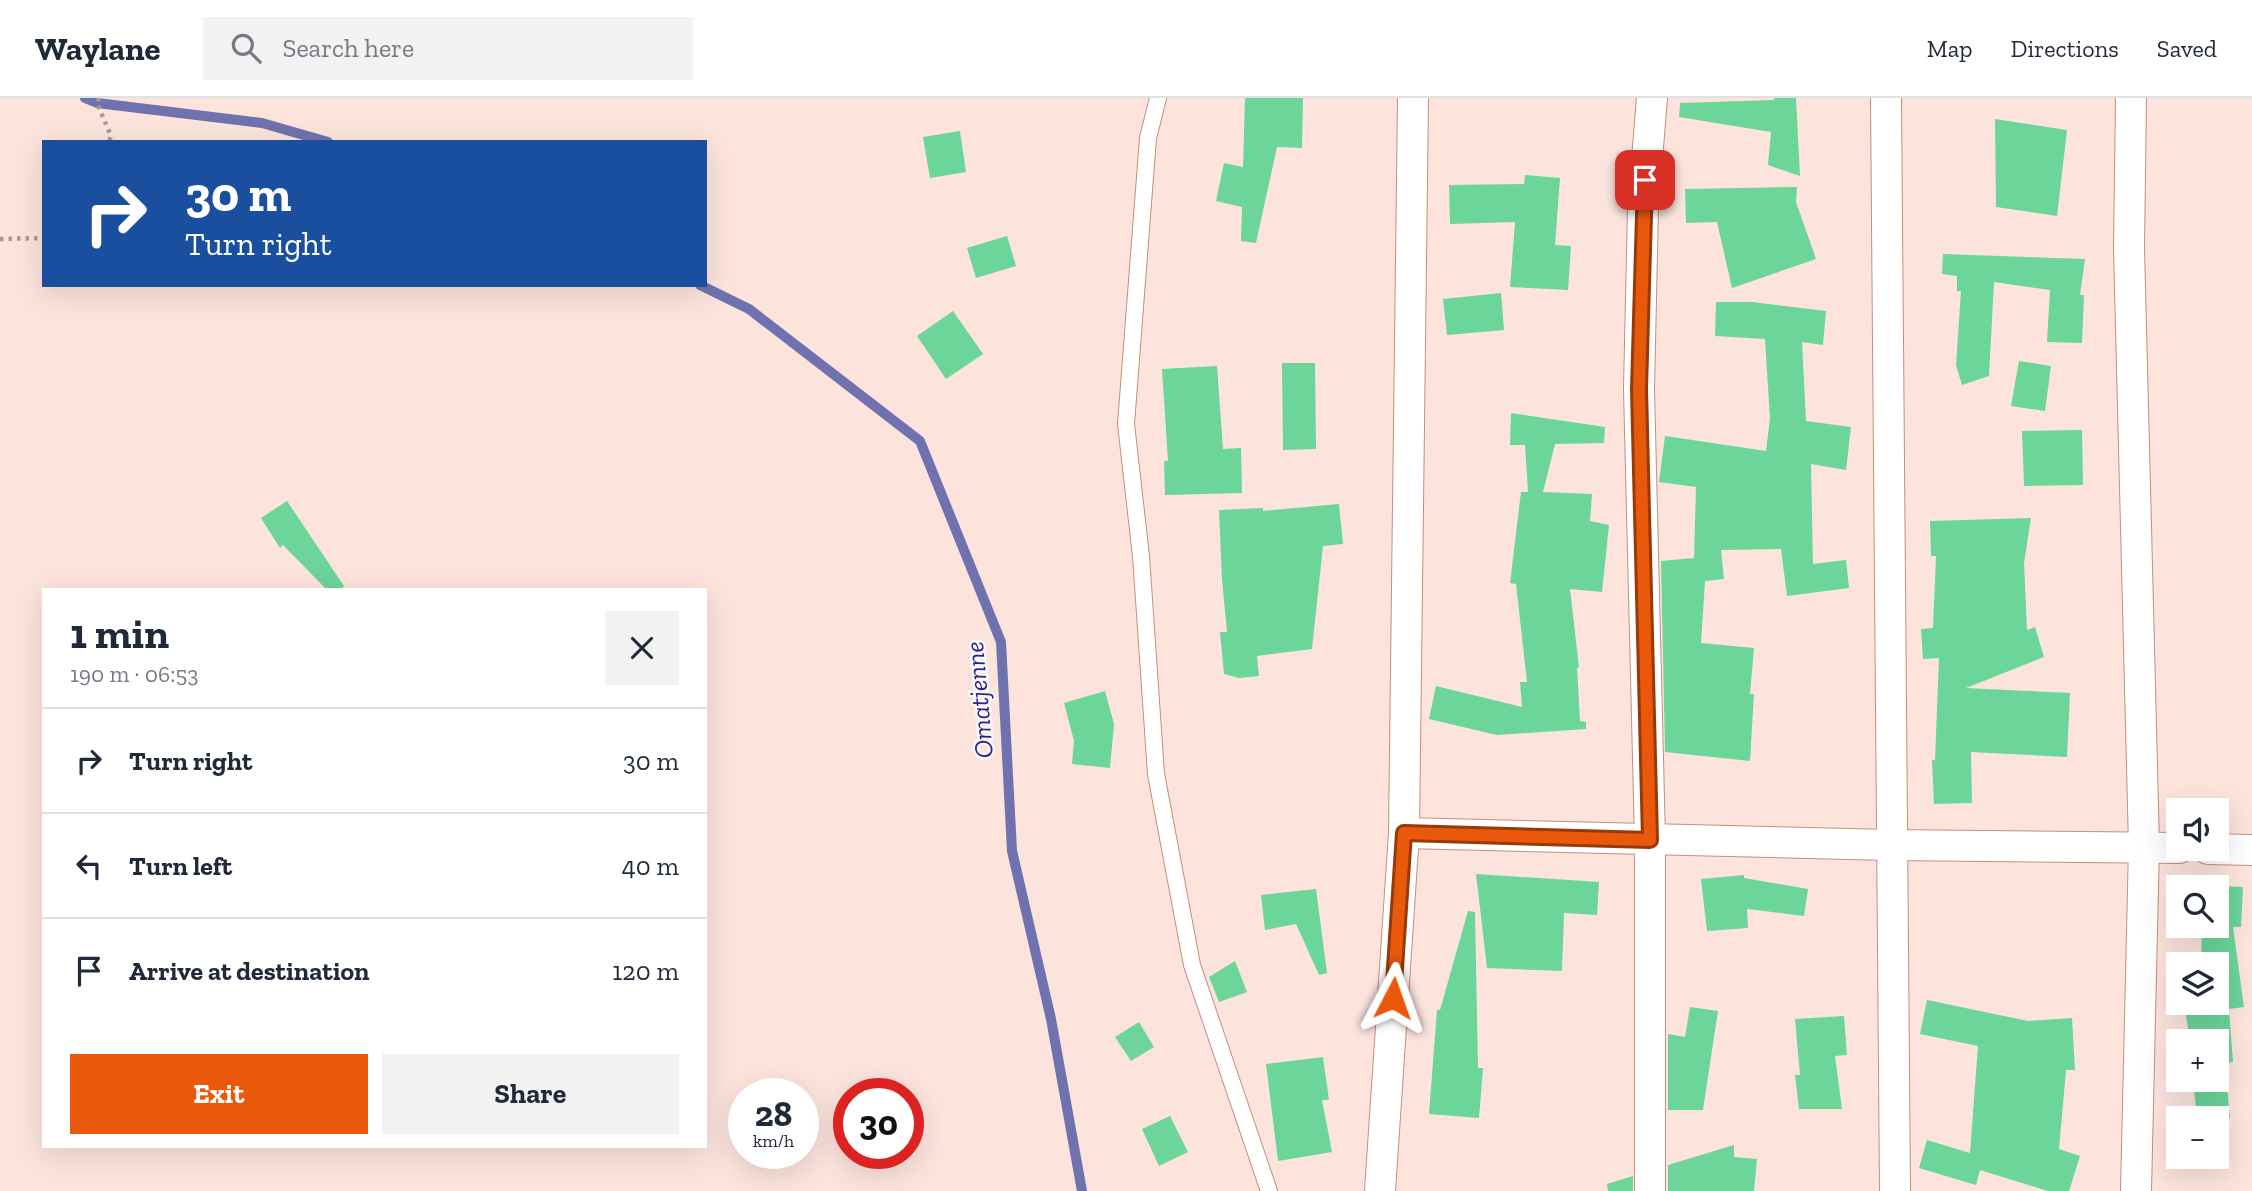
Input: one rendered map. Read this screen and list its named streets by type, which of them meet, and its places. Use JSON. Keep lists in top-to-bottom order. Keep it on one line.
{"water":["Omatjenne"],"page":{"header":"Waylane","search":"Search here","nav":["Map","Directions","Saved"],"turn":["30 m","Turn right"],"heading":["1 min","190 m · 06:53"],"list":[{"name":"Turn right","value":"30 m"},{"name":"Turn left","value":"40 m"},{"name":"Arrive at destination","value":"120 m"}],"map_buttons":["+","−"],"buttons":["Exit","Share"],"speed":"28 km/h","limit":"30"}}
